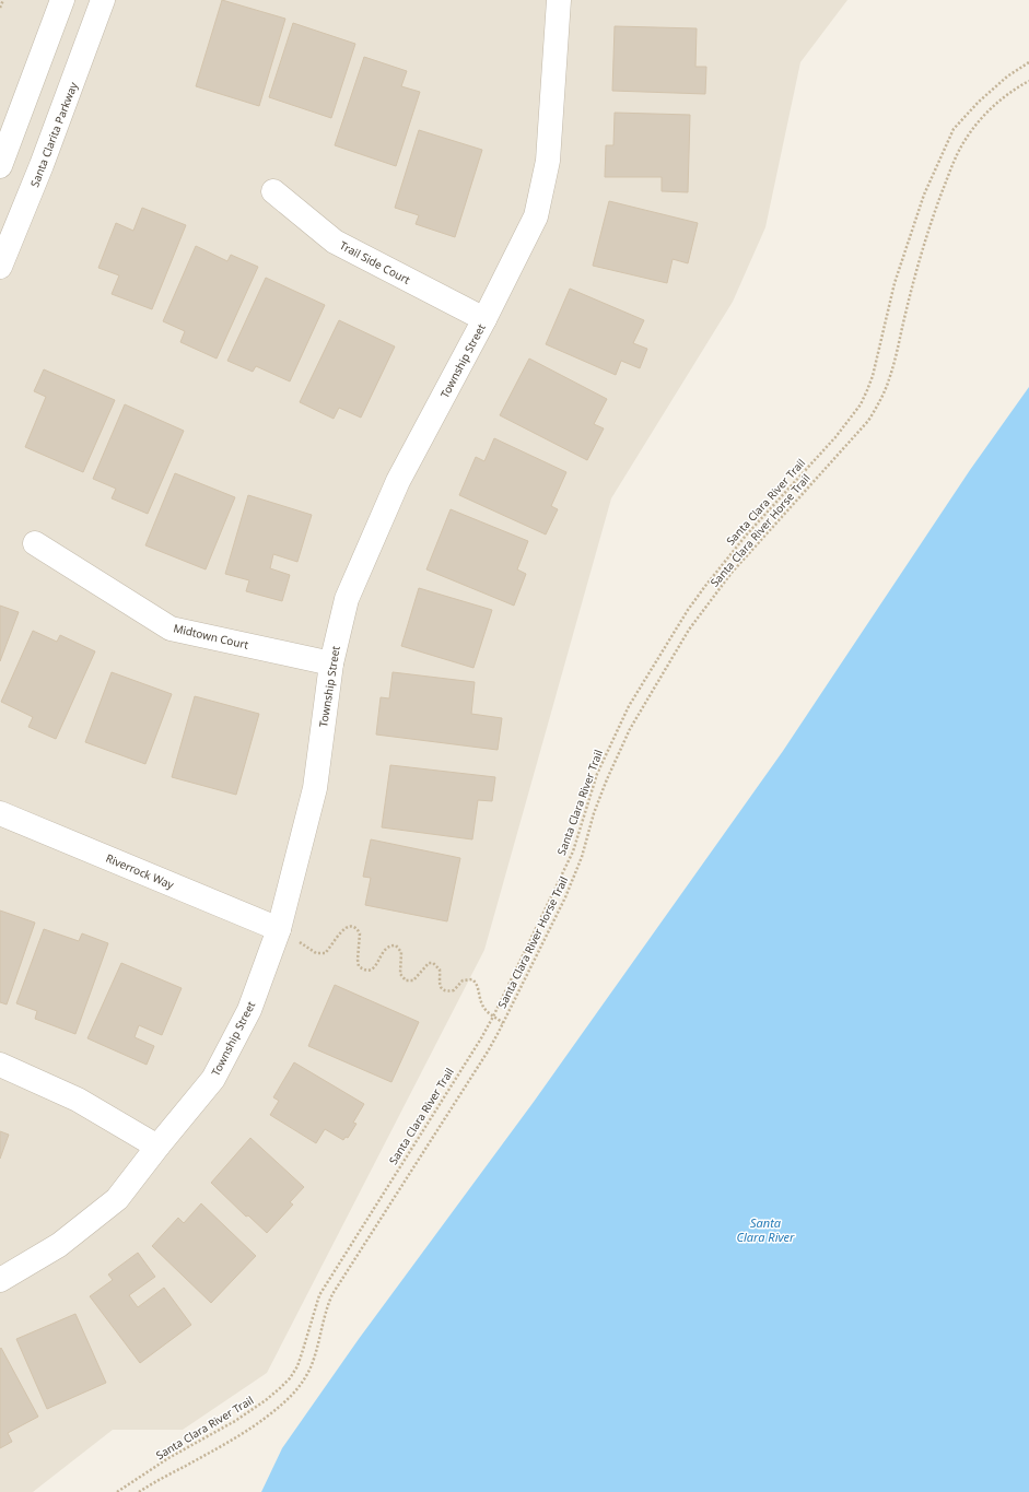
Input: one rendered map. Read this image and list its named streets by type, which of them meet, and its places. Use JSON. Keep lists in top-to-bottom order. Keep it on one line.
{"streets":{"street":["Santa Clarita Parkway","Trail Side Court","Township Street","Midtown Court","Riverrock Way"],"path":["Santa Clara River Trail","Santa Clara River Horse Trail"]},"crossings":[["Trail Side Court","Township Street"],["Township Street","Midtown Court"],["Township Street","Riverrock Way"]],"water":["Santa Clara River"]}
